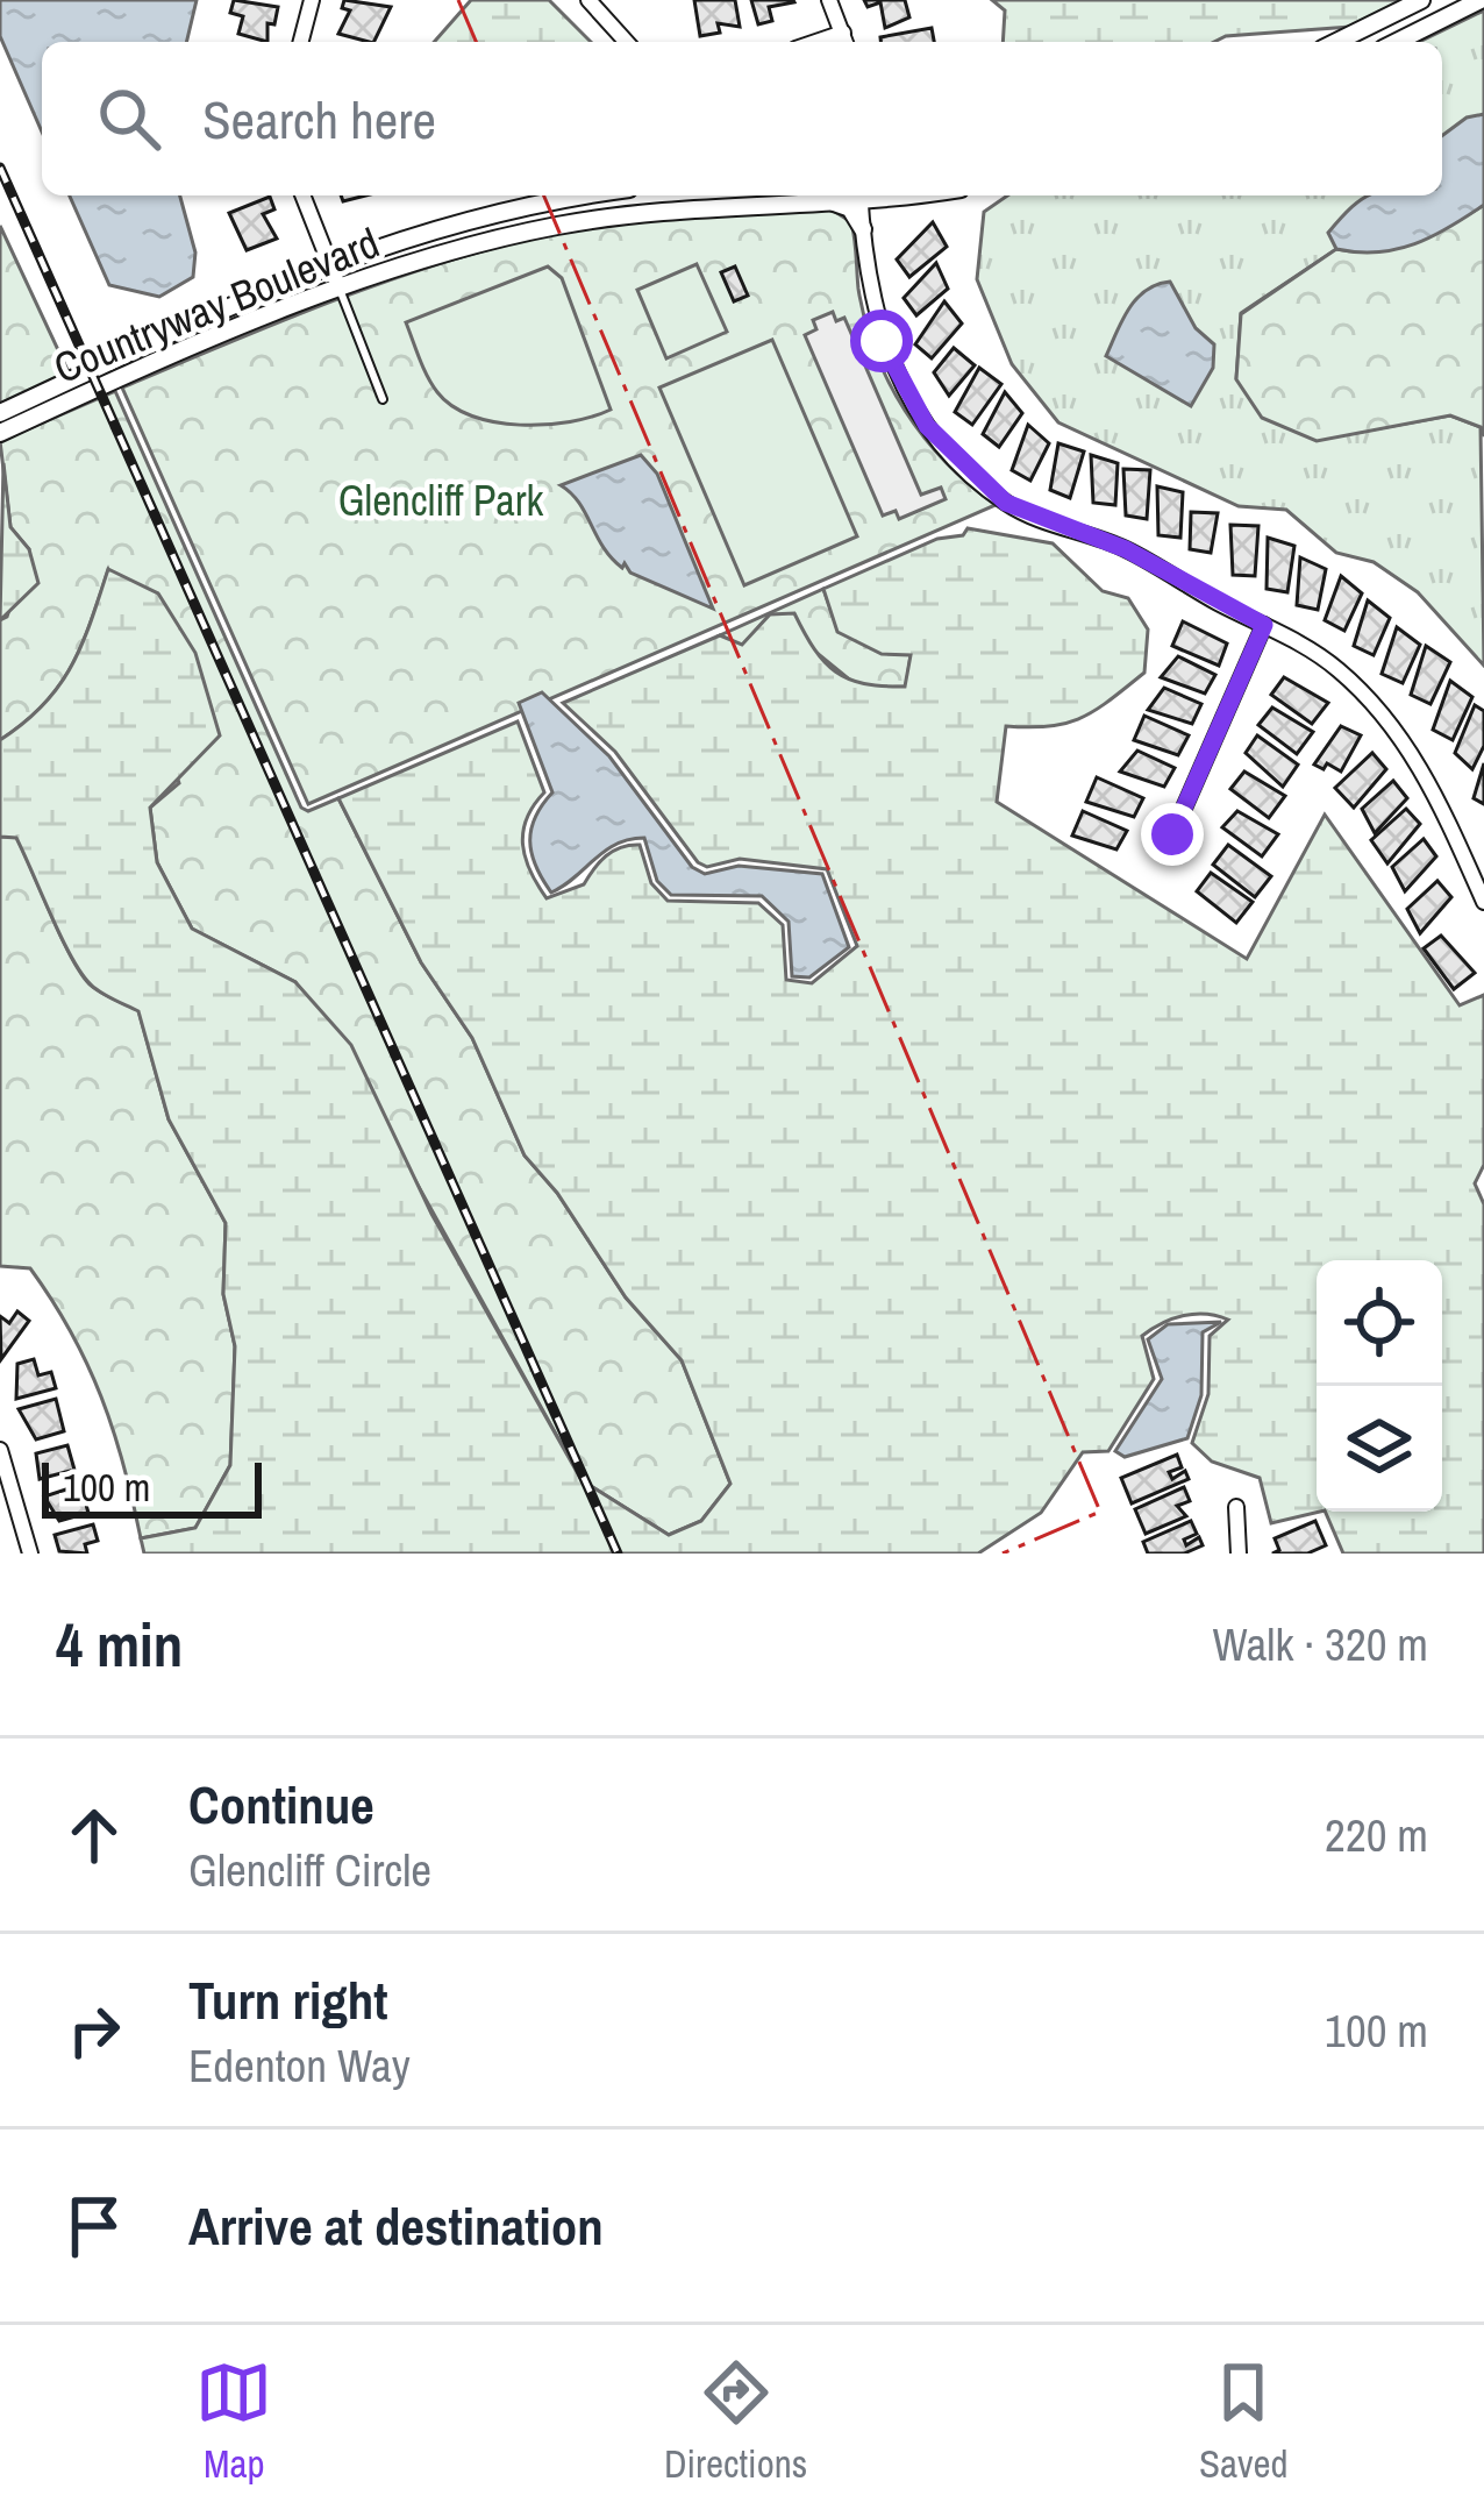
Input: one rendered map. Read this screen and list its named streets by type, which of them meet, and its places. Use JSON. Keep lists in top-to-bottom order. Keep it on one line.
{"streets":{"street":["Countryway Boulevard"]},"parks":["Glencliff Park"],"scale_bar":"100 m","page":{"search":"Search here","scale":"100 m","heading":["4 min","Walk · 320 m"],"list":[["Continue","Glencliff Circle","220 m"],["Turn right","Edenton Way","100 m"],"Arrive at destination"],"nav":["Map","Directions","Saved"]}}
